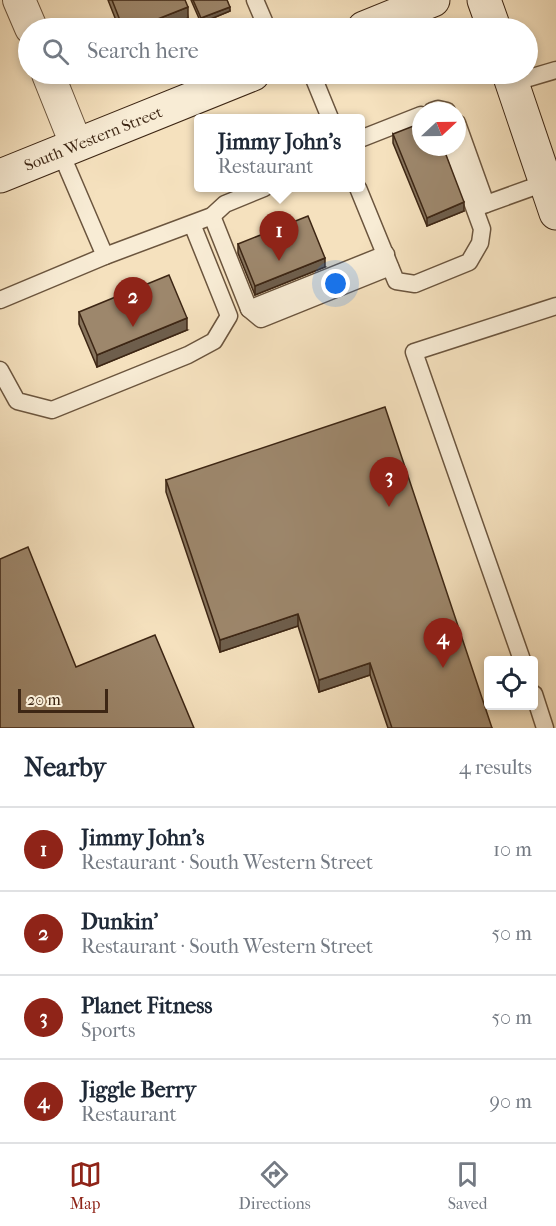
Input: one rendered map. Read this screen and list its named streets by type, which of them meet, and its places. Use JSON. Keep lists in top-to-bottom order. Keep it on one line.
{"streets":{"main road":["South Western Street"]},"scale_bar":"20 m","north":"right","page":{"search":"Search here","popup":["Jimmy John's","Restaurant"],"pins":["1","2","3","4"],"scale":"20 m","heading":["Nearby","4 results"],"list":[{"mark":"1","name":"Jimmy John's","note":"Restaurant · South Western Street","value":"10 m"},{"mark":"2","name":"Dunkin'","note":"Restaurant · South Western Street","value":"50 m"},{"mark":"3","name":"Planet Fitness","note":"Sports","value":"50 m"},{"mark":"4","name":"Jiggle Berry","note":"Restaurant","value":"90 m"}],"nav":["Map","Directions","Saved"]}}
